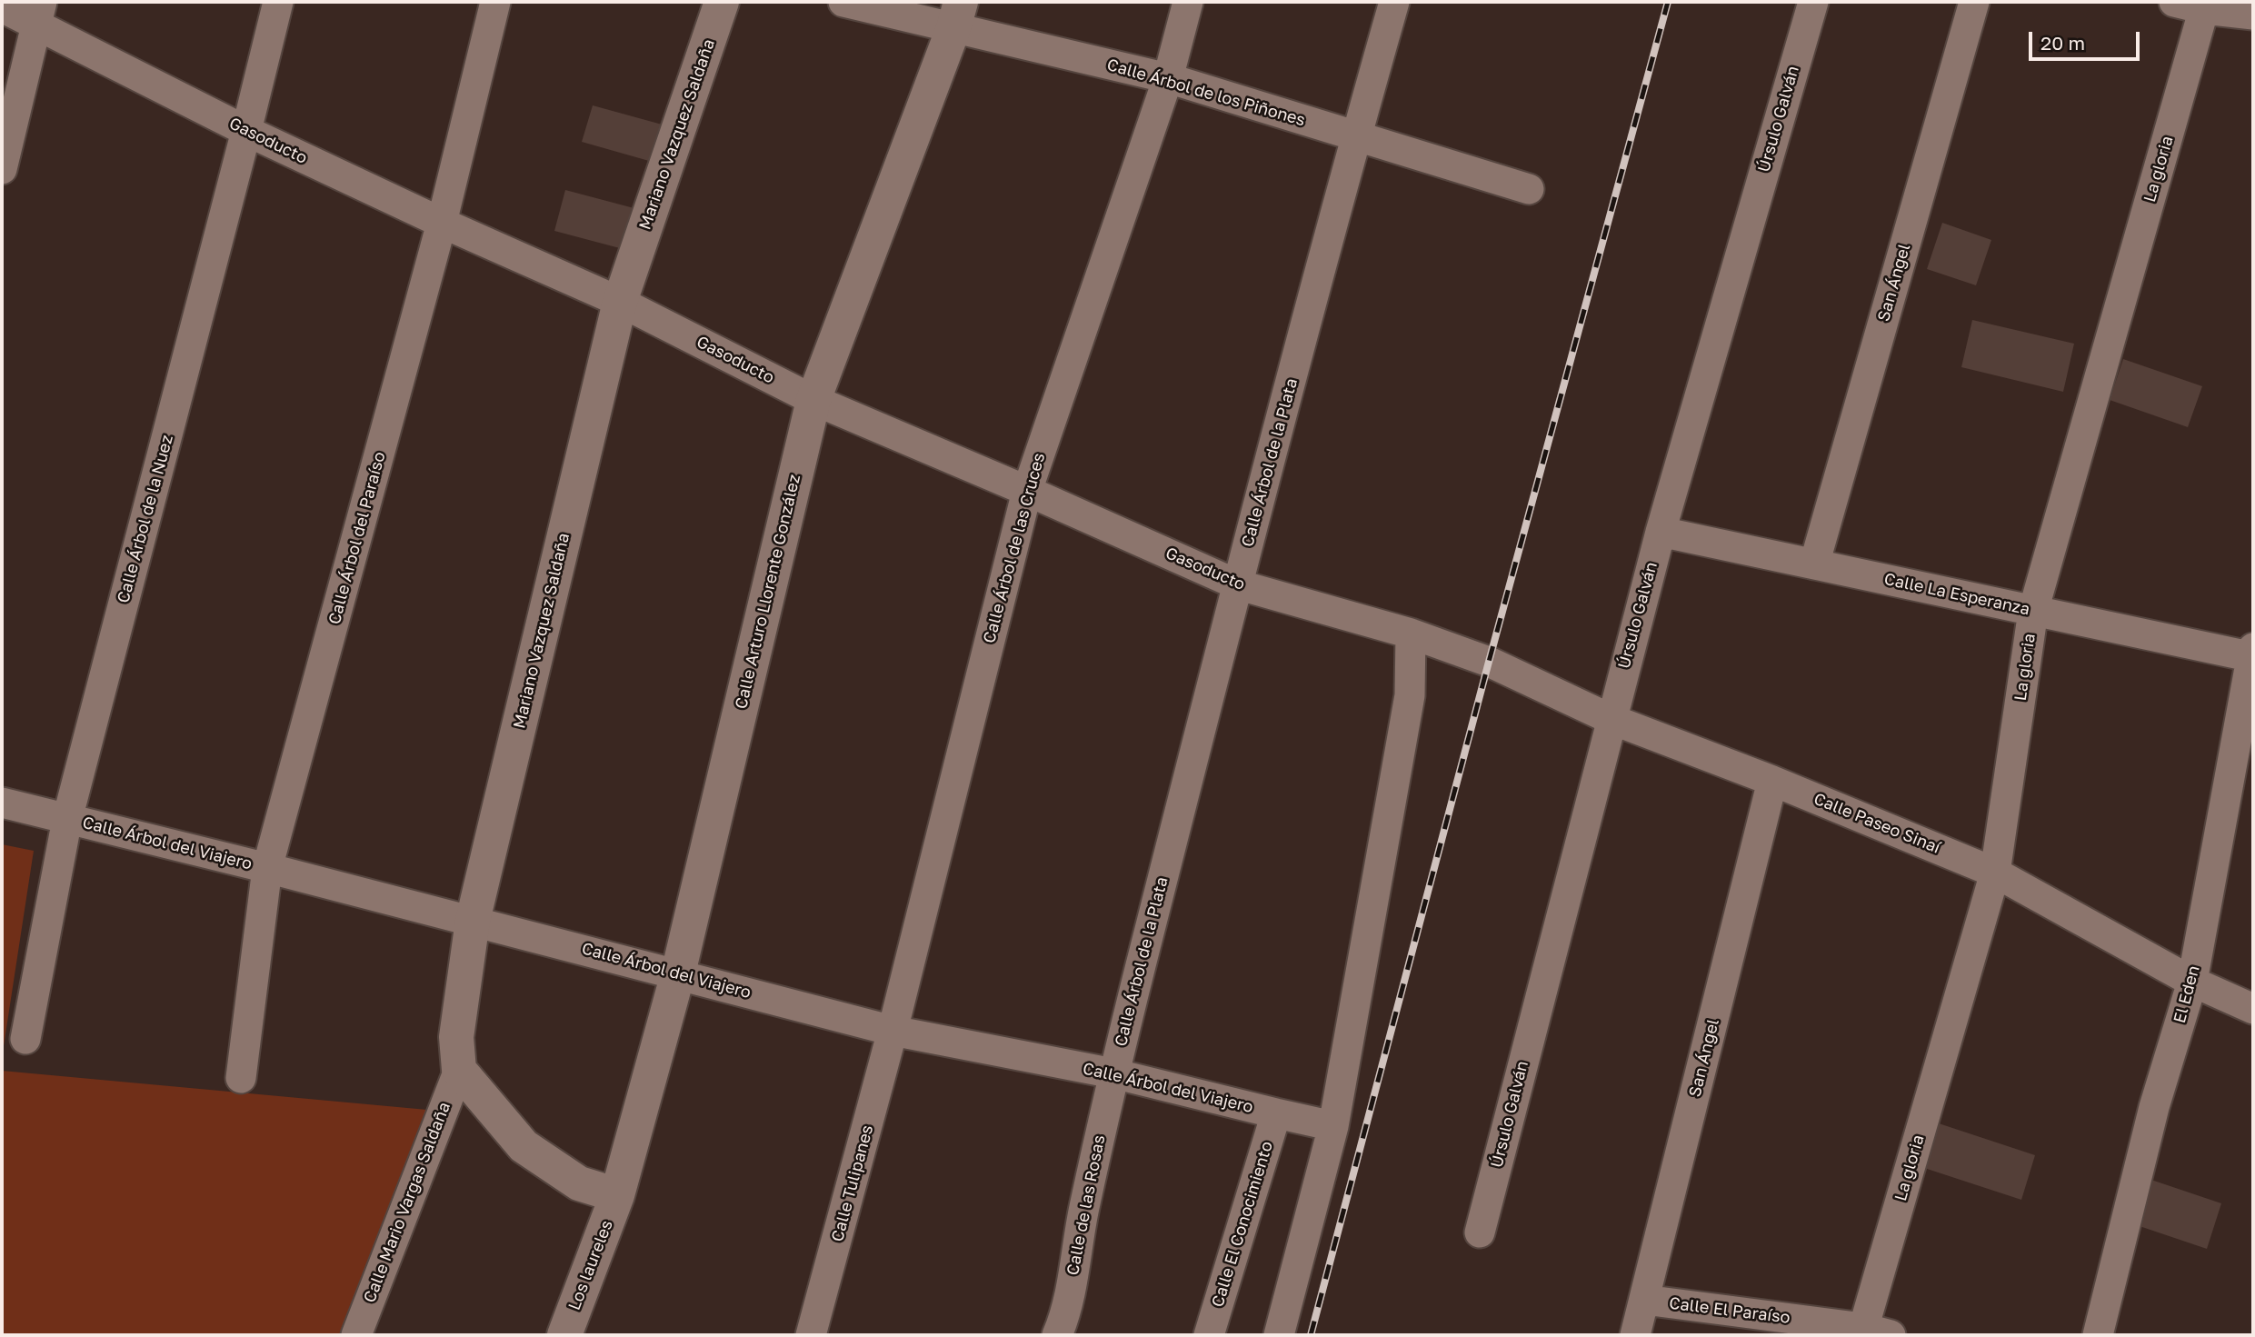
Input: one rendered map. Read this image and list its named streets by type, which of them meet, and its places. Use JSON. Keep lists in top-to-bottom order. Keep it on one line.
{"streets":{"street":["Calle Árbol de los Piñones","Úrsulo Galván","Mariano Vazquez Saldaña","Gasoducto","La gloria","San Ángel","Calle Árbol de la Plata","Calle Árbol de la Nuez","Calle Árbol del Paraíso","Calle Árbol de las Cruces","Calle Arturo Llorente González","Calle La Esperanza","Calle Paseo Sinaí","Calle Árbol del Viajero","El Eden","Calle Tulipanes","Calle Mario Vargas Saldaña","Calle de las Rosas","Calle El Conocimiento","Los laureles","Calle El Paraíso"]},"crossings":[["Calle Árbol de los Piñones","Calle Árbol de la Plata"],["Calle Árbol de los Piñones","Calle Árbol de las Cruces"],["Calle Árbol de los Piñones","Calle Arturo Llorente González"],["Úrsulo Galván","Calle La Esperanza"],["Úrsulo Galván","Calle Paseo Sinaí"],["Mariano Vazquez Saldaña","Gasoducto"],["Mariano Vazquez Saldaña","Calle Árbol del Viajero"],["Mariano Vazquez Saldaña","Calle Mario Vargas Saldaña"],["Gasoducto","Calle Árbol de la Plata"],["Gasoducto","Calle Árbol de la Nuez"],["Gasoducto","Calle Árbol del Paraíso"],["Gasoducto","Calle Árbol de las Cruces"],["Gasoducto","Calle Arturo Llorente González"],["Gasoducto","Calle Paseo Sinaí"],["La gloria","Calle La Esperanza"],["La gloria","Calle Paseo Sinaí"],["La gloria","Calle El Paraíso"],["San Ángel","Calle La Esperanza"],["San Ángel","Calle Paseo Sinaí"],["San Ángel","Calle El Paraíso"],["Calle Árbol de la Plata","Calle Árbol del Viajero"],["Calle Árbol de la Plata","Calle de las Rosas"],["Calle Árbol de la Nuez","Calle Árbol del Viajero"],["Calle Árbol del Paraíso","Calle Árbol del Viajero"],["Calle Árbol de las Cruces","Calle Árbol del Viajero"],["Calle Árbol de las Cruces","Calle Tulipanes"],["Calle Arturo Llorente González","Calle Árbol del Viajero"],["Calle Arturo Llorente González","Los laureles"],["Calle La Esperanza","El Eden"],["Calle Paseo Sinaí","El Eden"],["Calle Árbol del Viajero","Calle Tulipanes"],["Calle Árbol del Viajero","Calle de las Rosas"],["Calle Árbol del Viajero","Calle El Conocimiento"]],"scale_bar":"20 m"}
